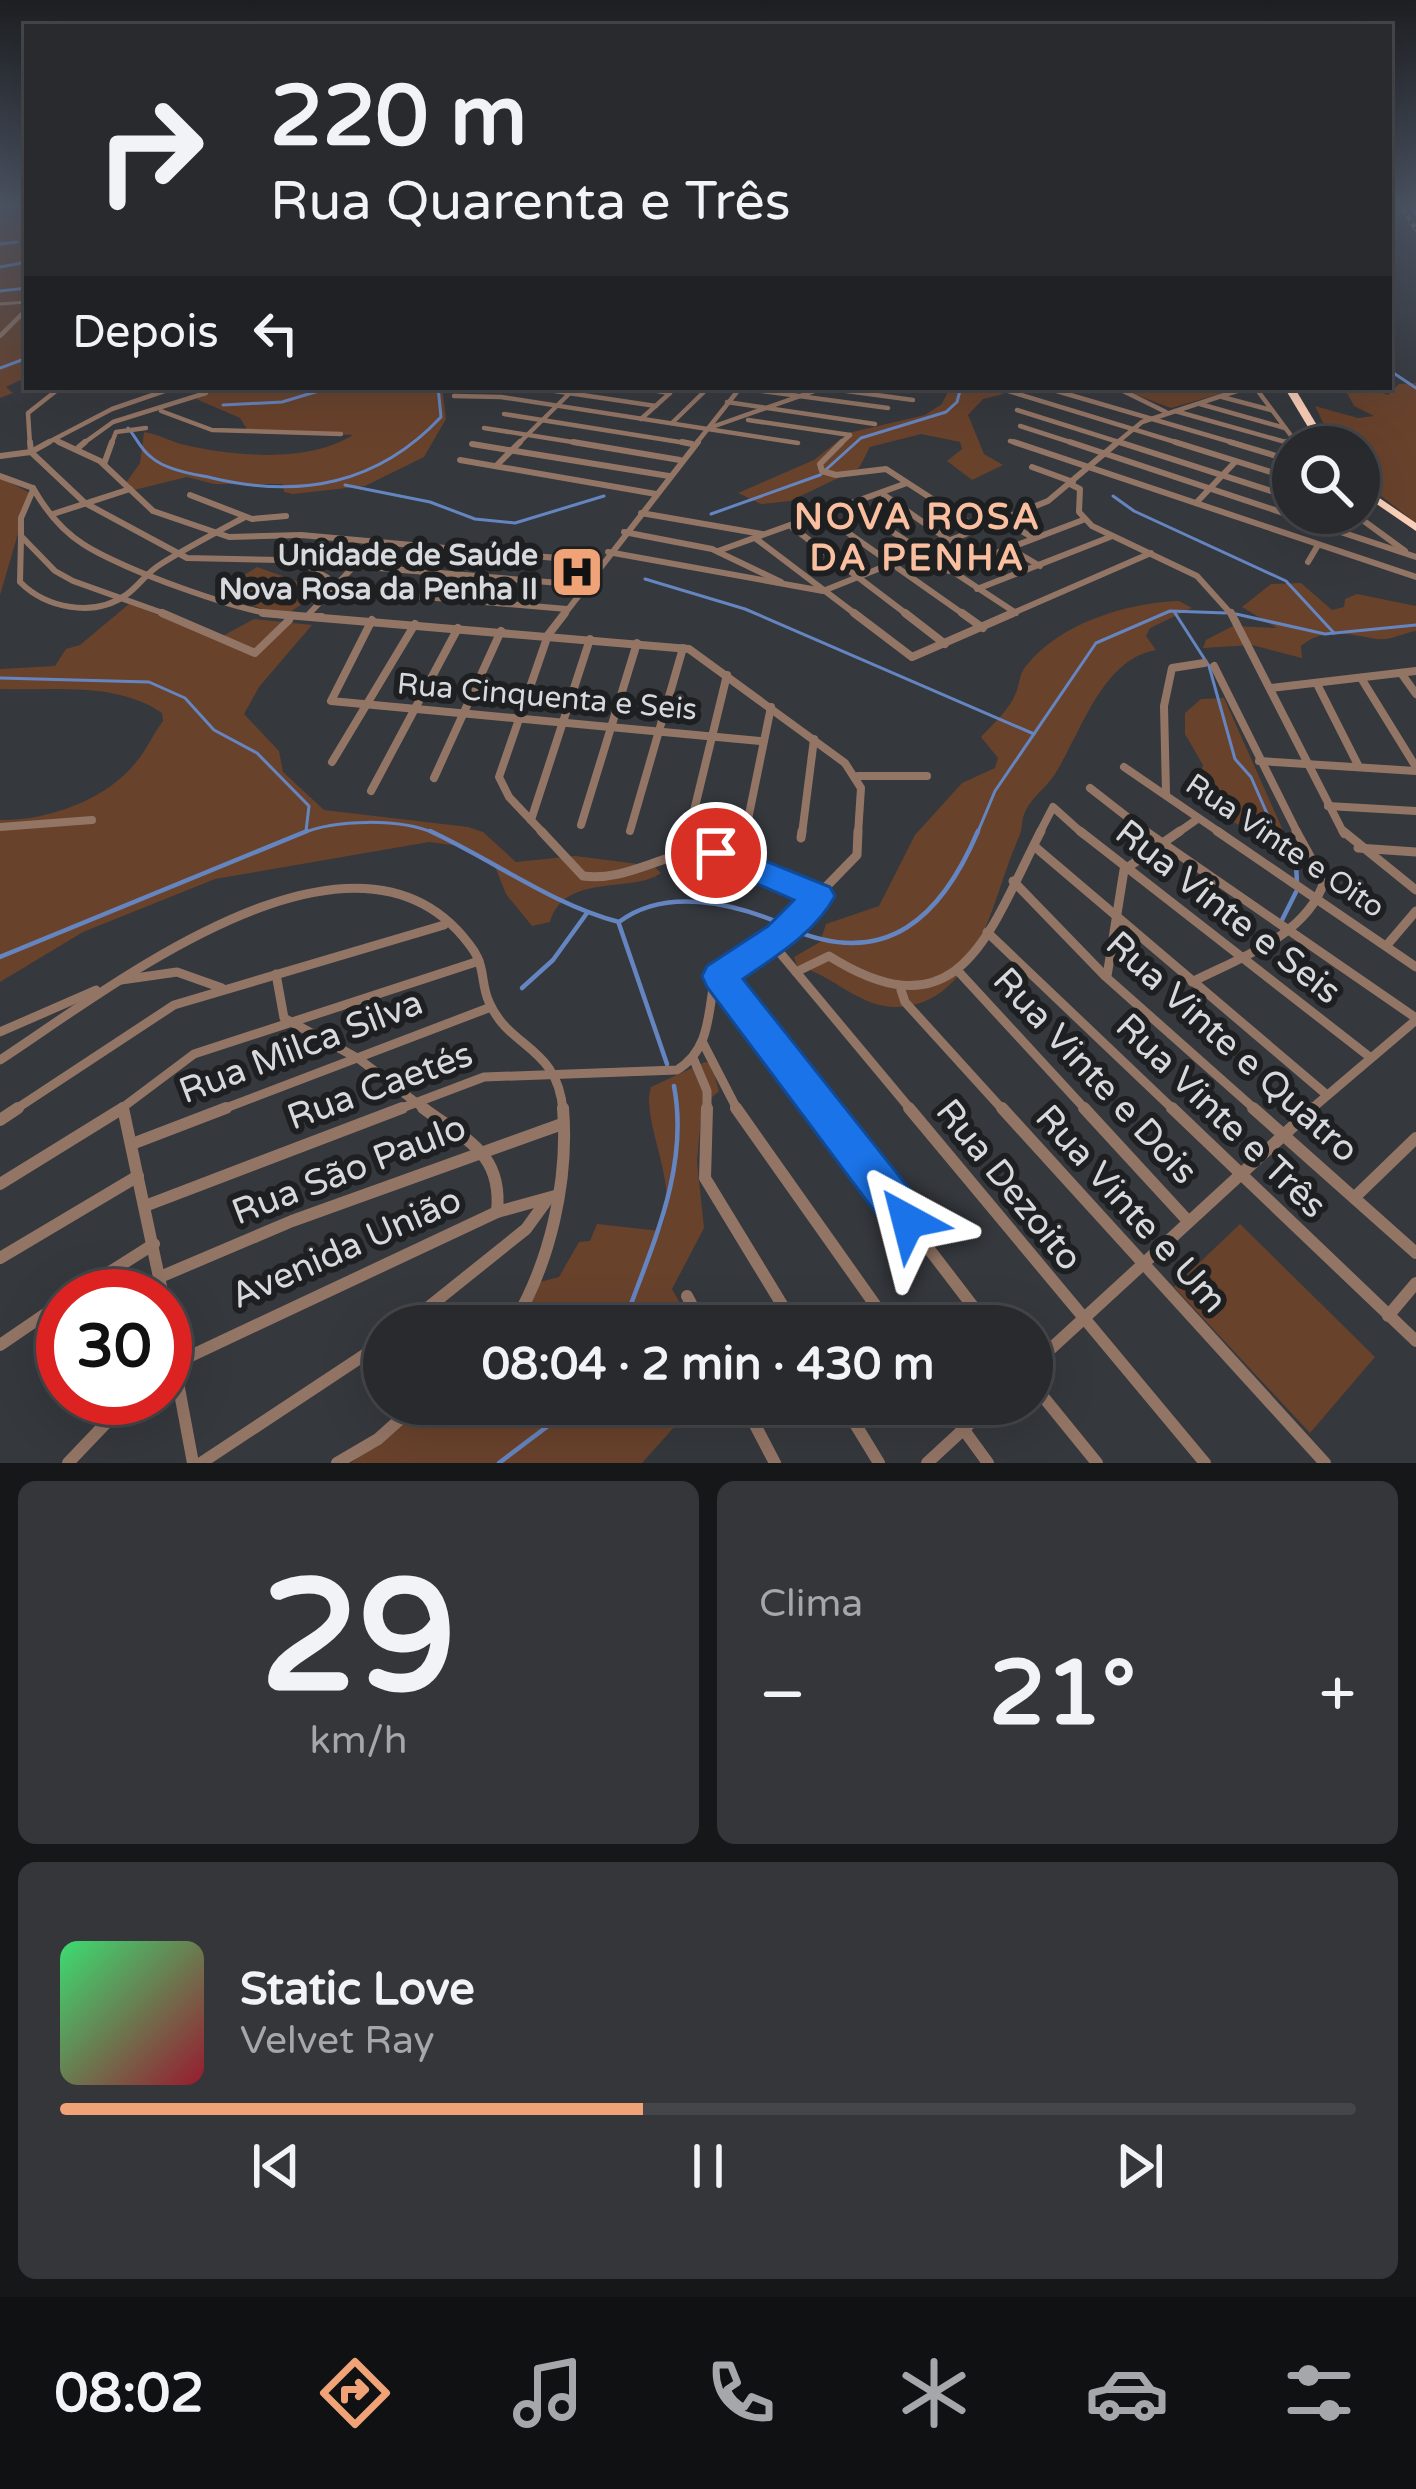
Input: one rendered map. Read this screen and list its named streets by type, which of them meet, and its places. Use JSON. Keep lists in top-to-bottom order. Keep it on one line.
{"streets":{"street":["Rua Cinquenta e Seis","Rua Vinte e Oito","Rua Vinte e Seis","Rua Milca Silva","Rua Vinte e Quatro","Rua Vinte e Dois","Rua Caetés","Rua Vinte e Três","Rua São Paulo","Rua Dezoito","Rua Vinte e Um","Avenida União"]},"districts":["NOVA ROSA DA PENHA"],"places":{"hospital":["Unidade de Saúde Nova Rosa da Penha II"]},"page":{"turn":["220 m","Rua Quarenta e Três"],"then":"Depois","limit":"30","trip":"08:04 · 2 min · 430 m","tile":[["29","km/h"],"Clima"],"heat":["−","21°","+"],"song":["Static Love","Velvet Ray"],"tabs":"08:02"}}
